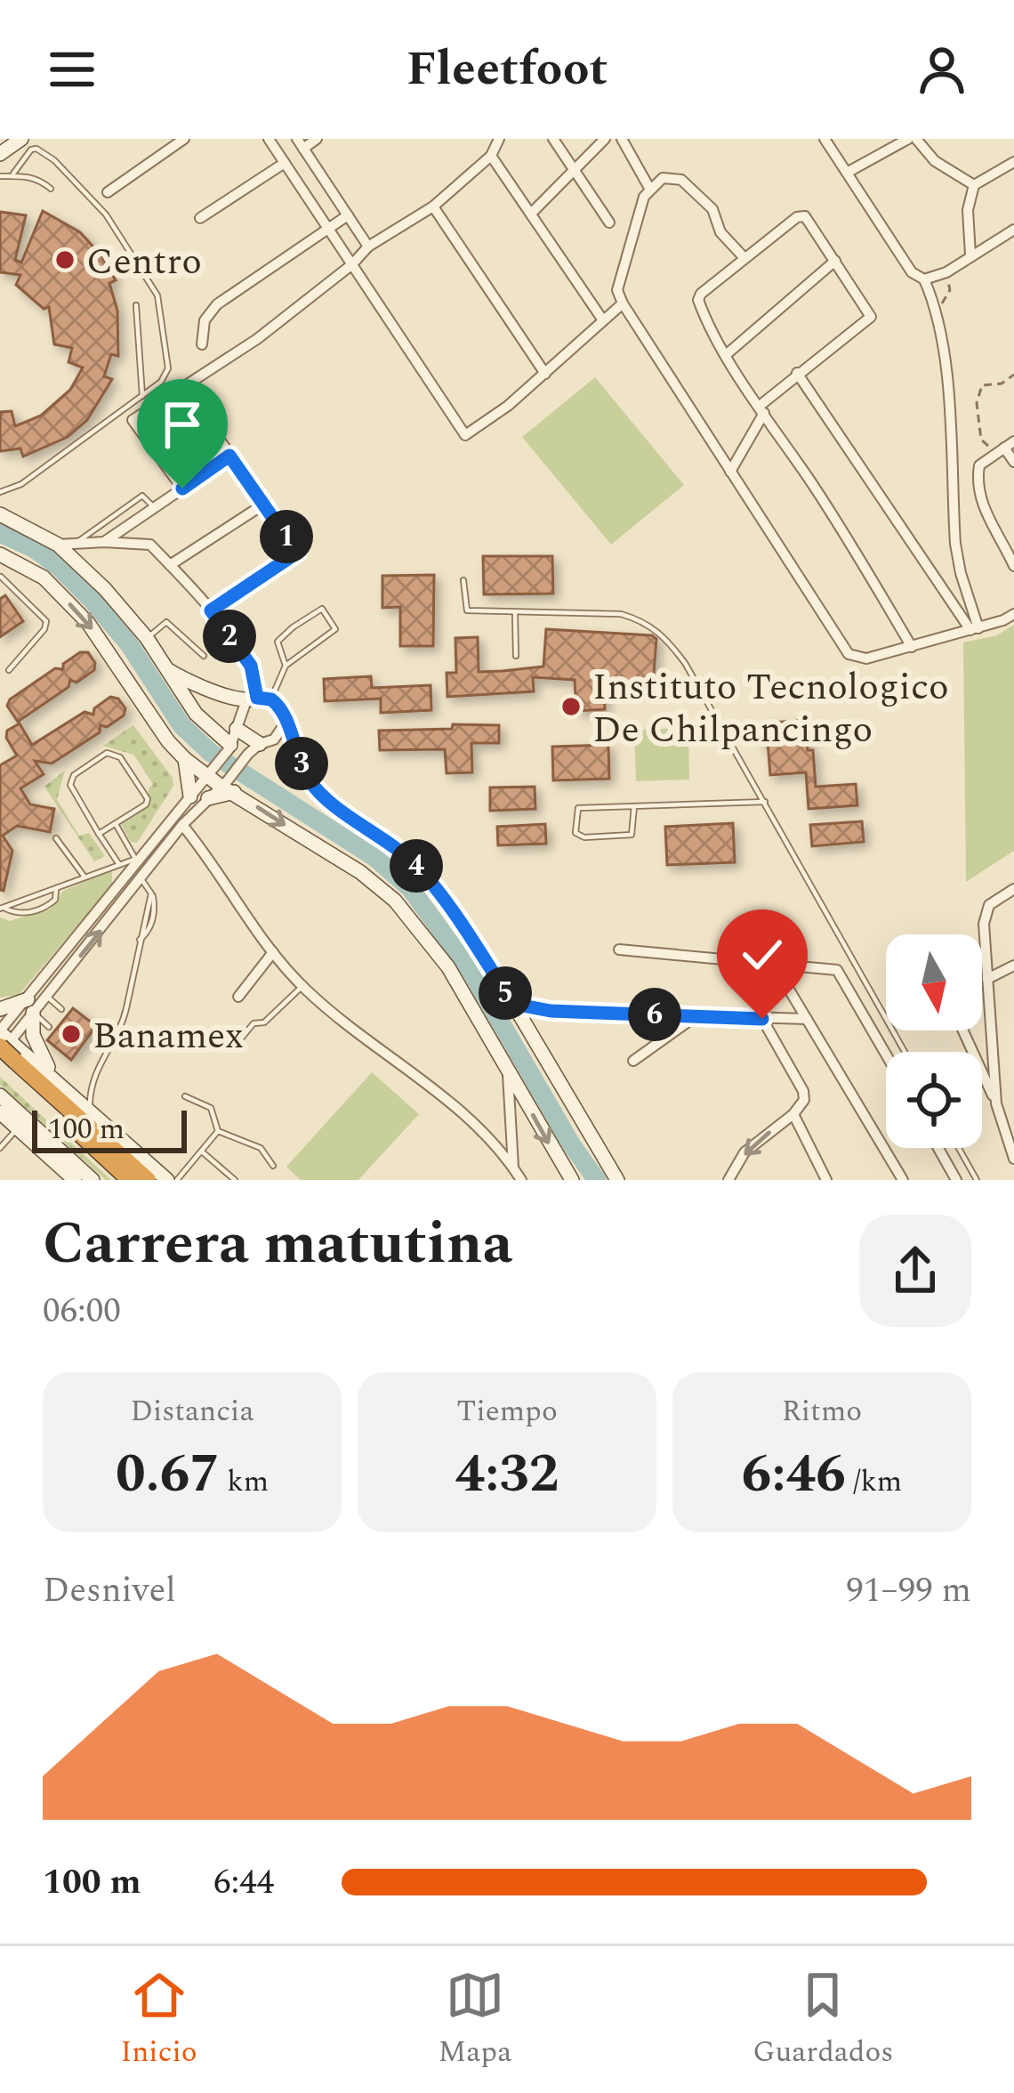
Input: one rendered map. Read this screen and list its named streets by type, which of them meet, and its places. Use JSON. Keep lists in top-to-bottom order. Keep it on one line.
{"places":["Centro","Instituto Tecnologico De Chilpancingo","Banamex"],"scale_bar":"100 m","north":"bottom","page":{"header":"Fleetfoot","pins":["1","2","3","4","5","6"],"scale":"100 m","heading":["Carrera matutina","06:00"],"stats":[["Distancia","0.67 km"],["Tiempo","4:32"],["Ritmo","6:46 /km"]],"chart":["Desnivel","91–99 m"],"list":[{"name":"100 m","note":"6:44"}],"tabs":["Inicio","Mapa","Guardados"]}}
